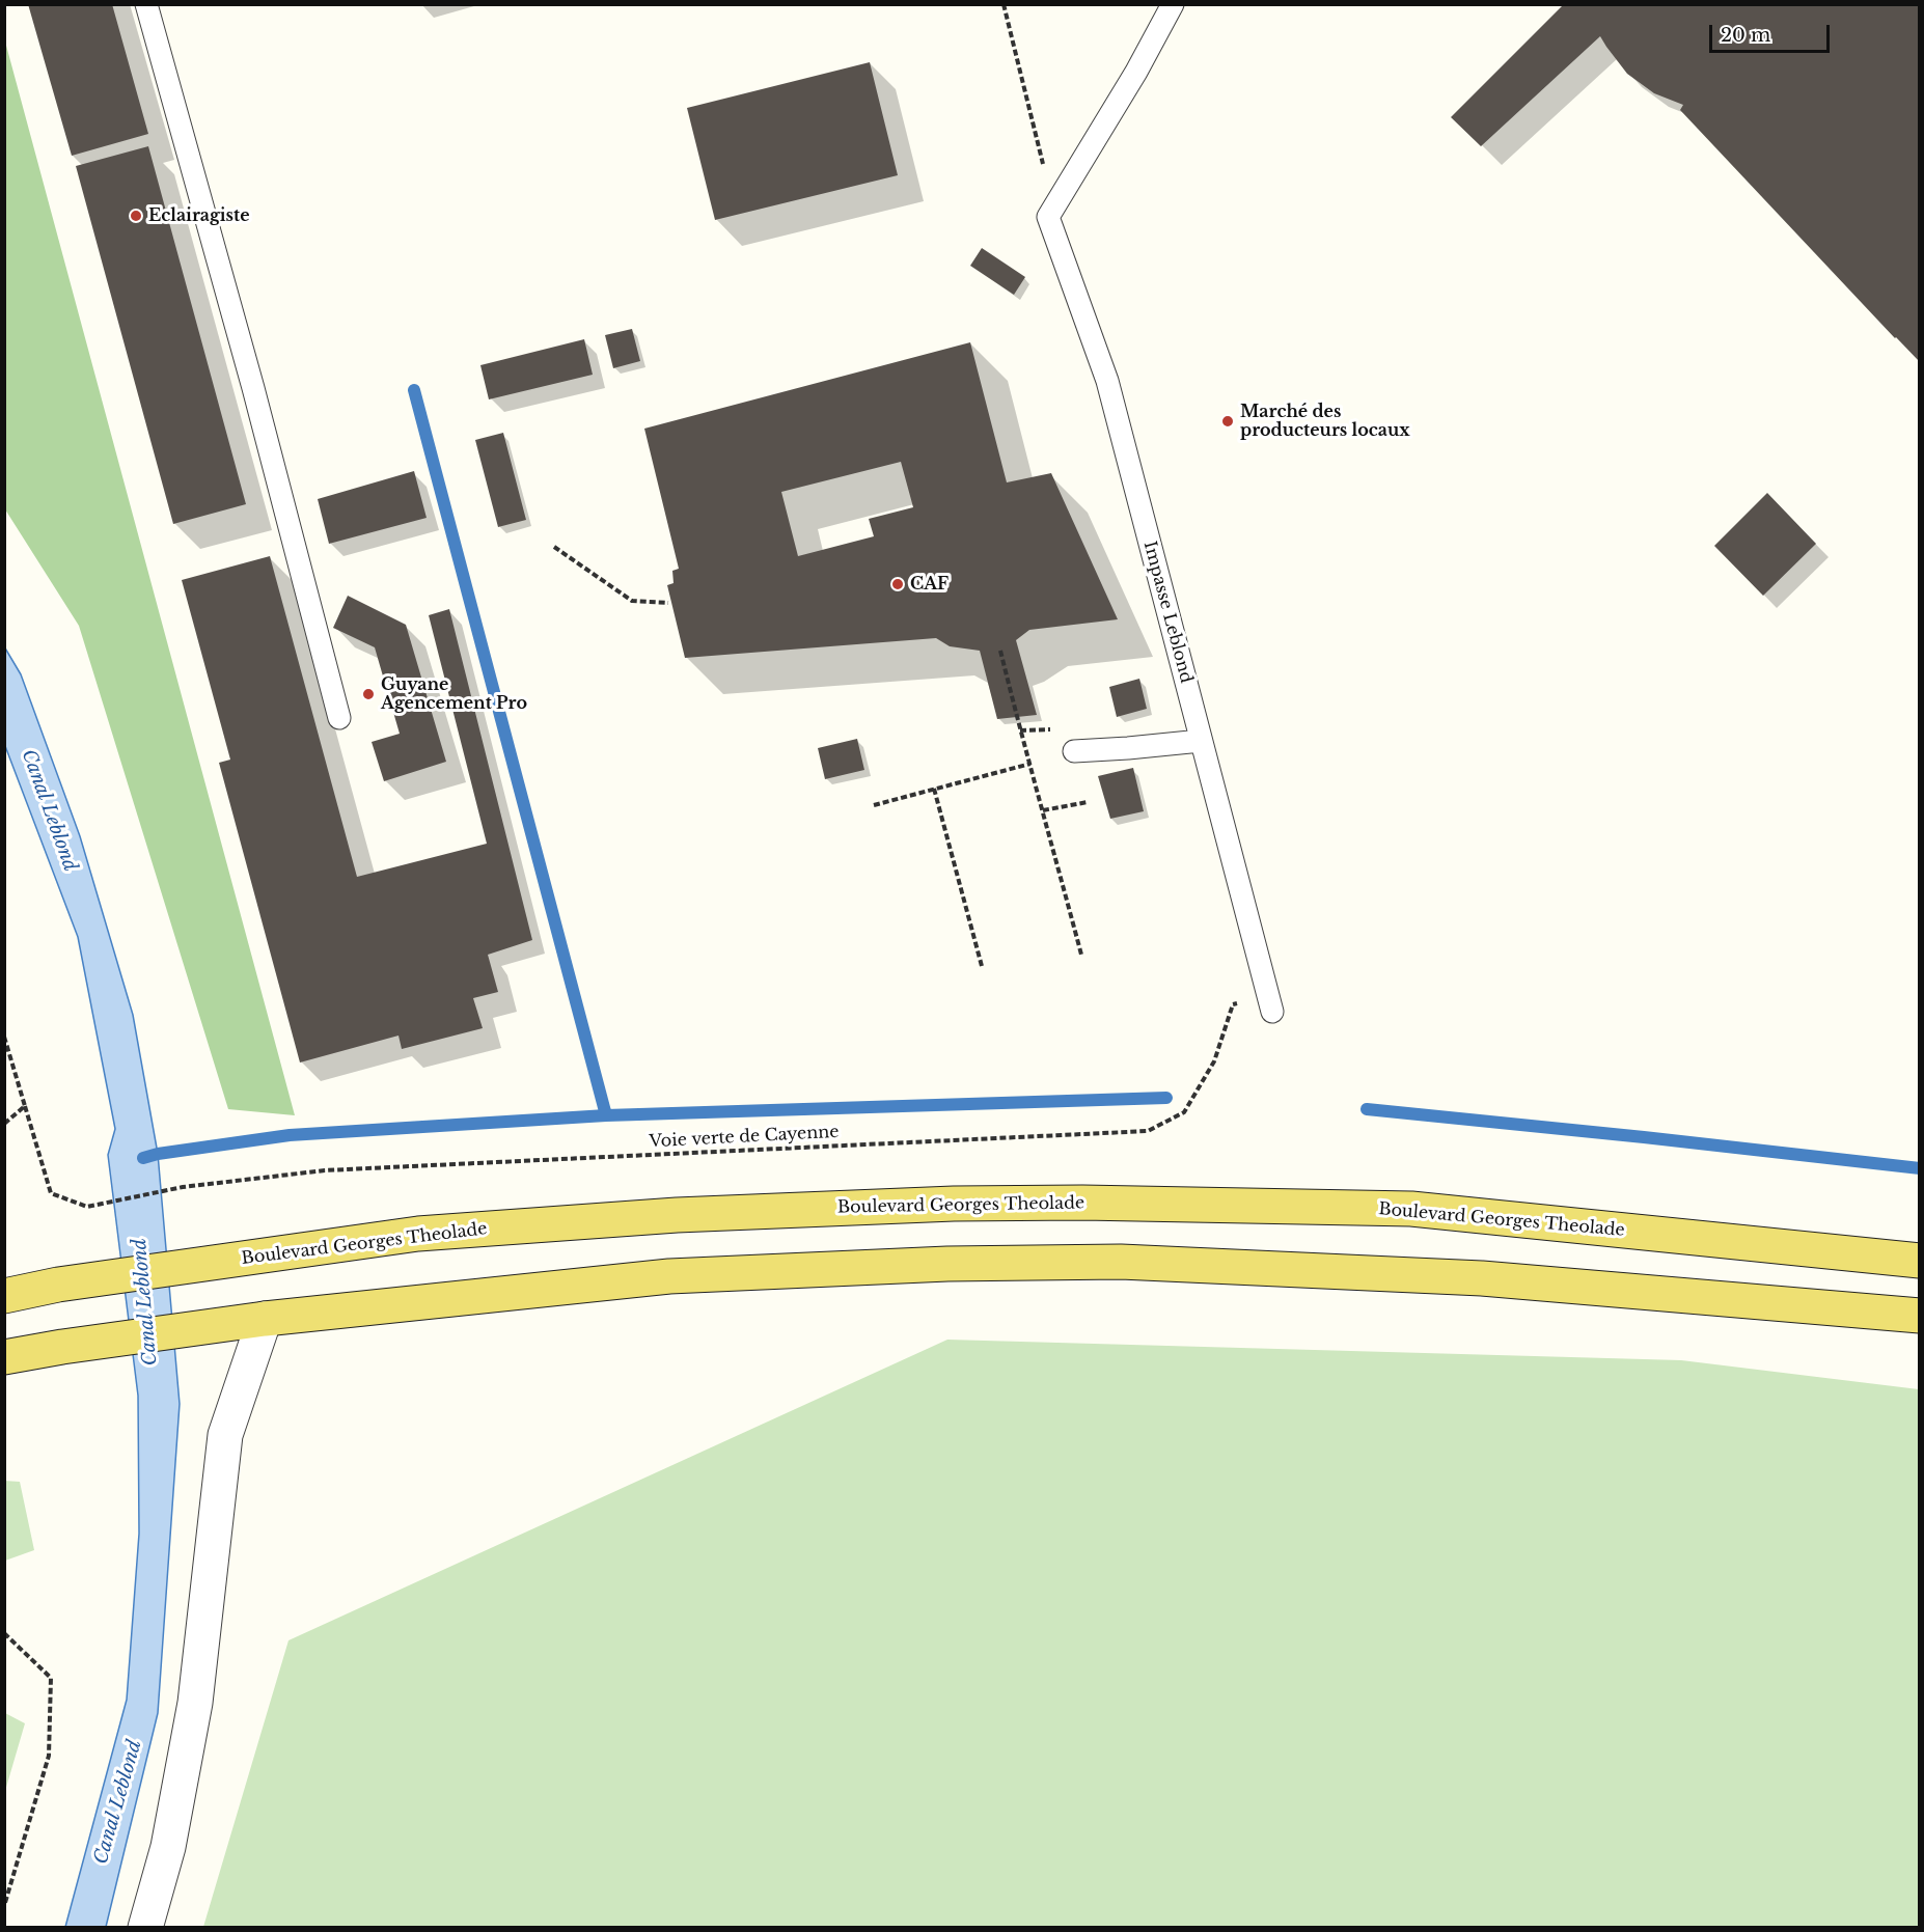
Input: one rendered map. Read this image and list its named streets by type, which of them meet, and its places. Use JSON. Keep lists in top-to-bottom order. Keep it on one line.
{"streets":{"main road":["Boulevard Georges Theolade"],"lane":["Impasse Leblond"],"path":["Voie verte de Cayenne"]},"water":["Canal Leblond"],"places":["Eclairagiste","Marché des producteurs locaux","CAF","Guyane Agencement Pro"],"scale_bar":"20 m"}
